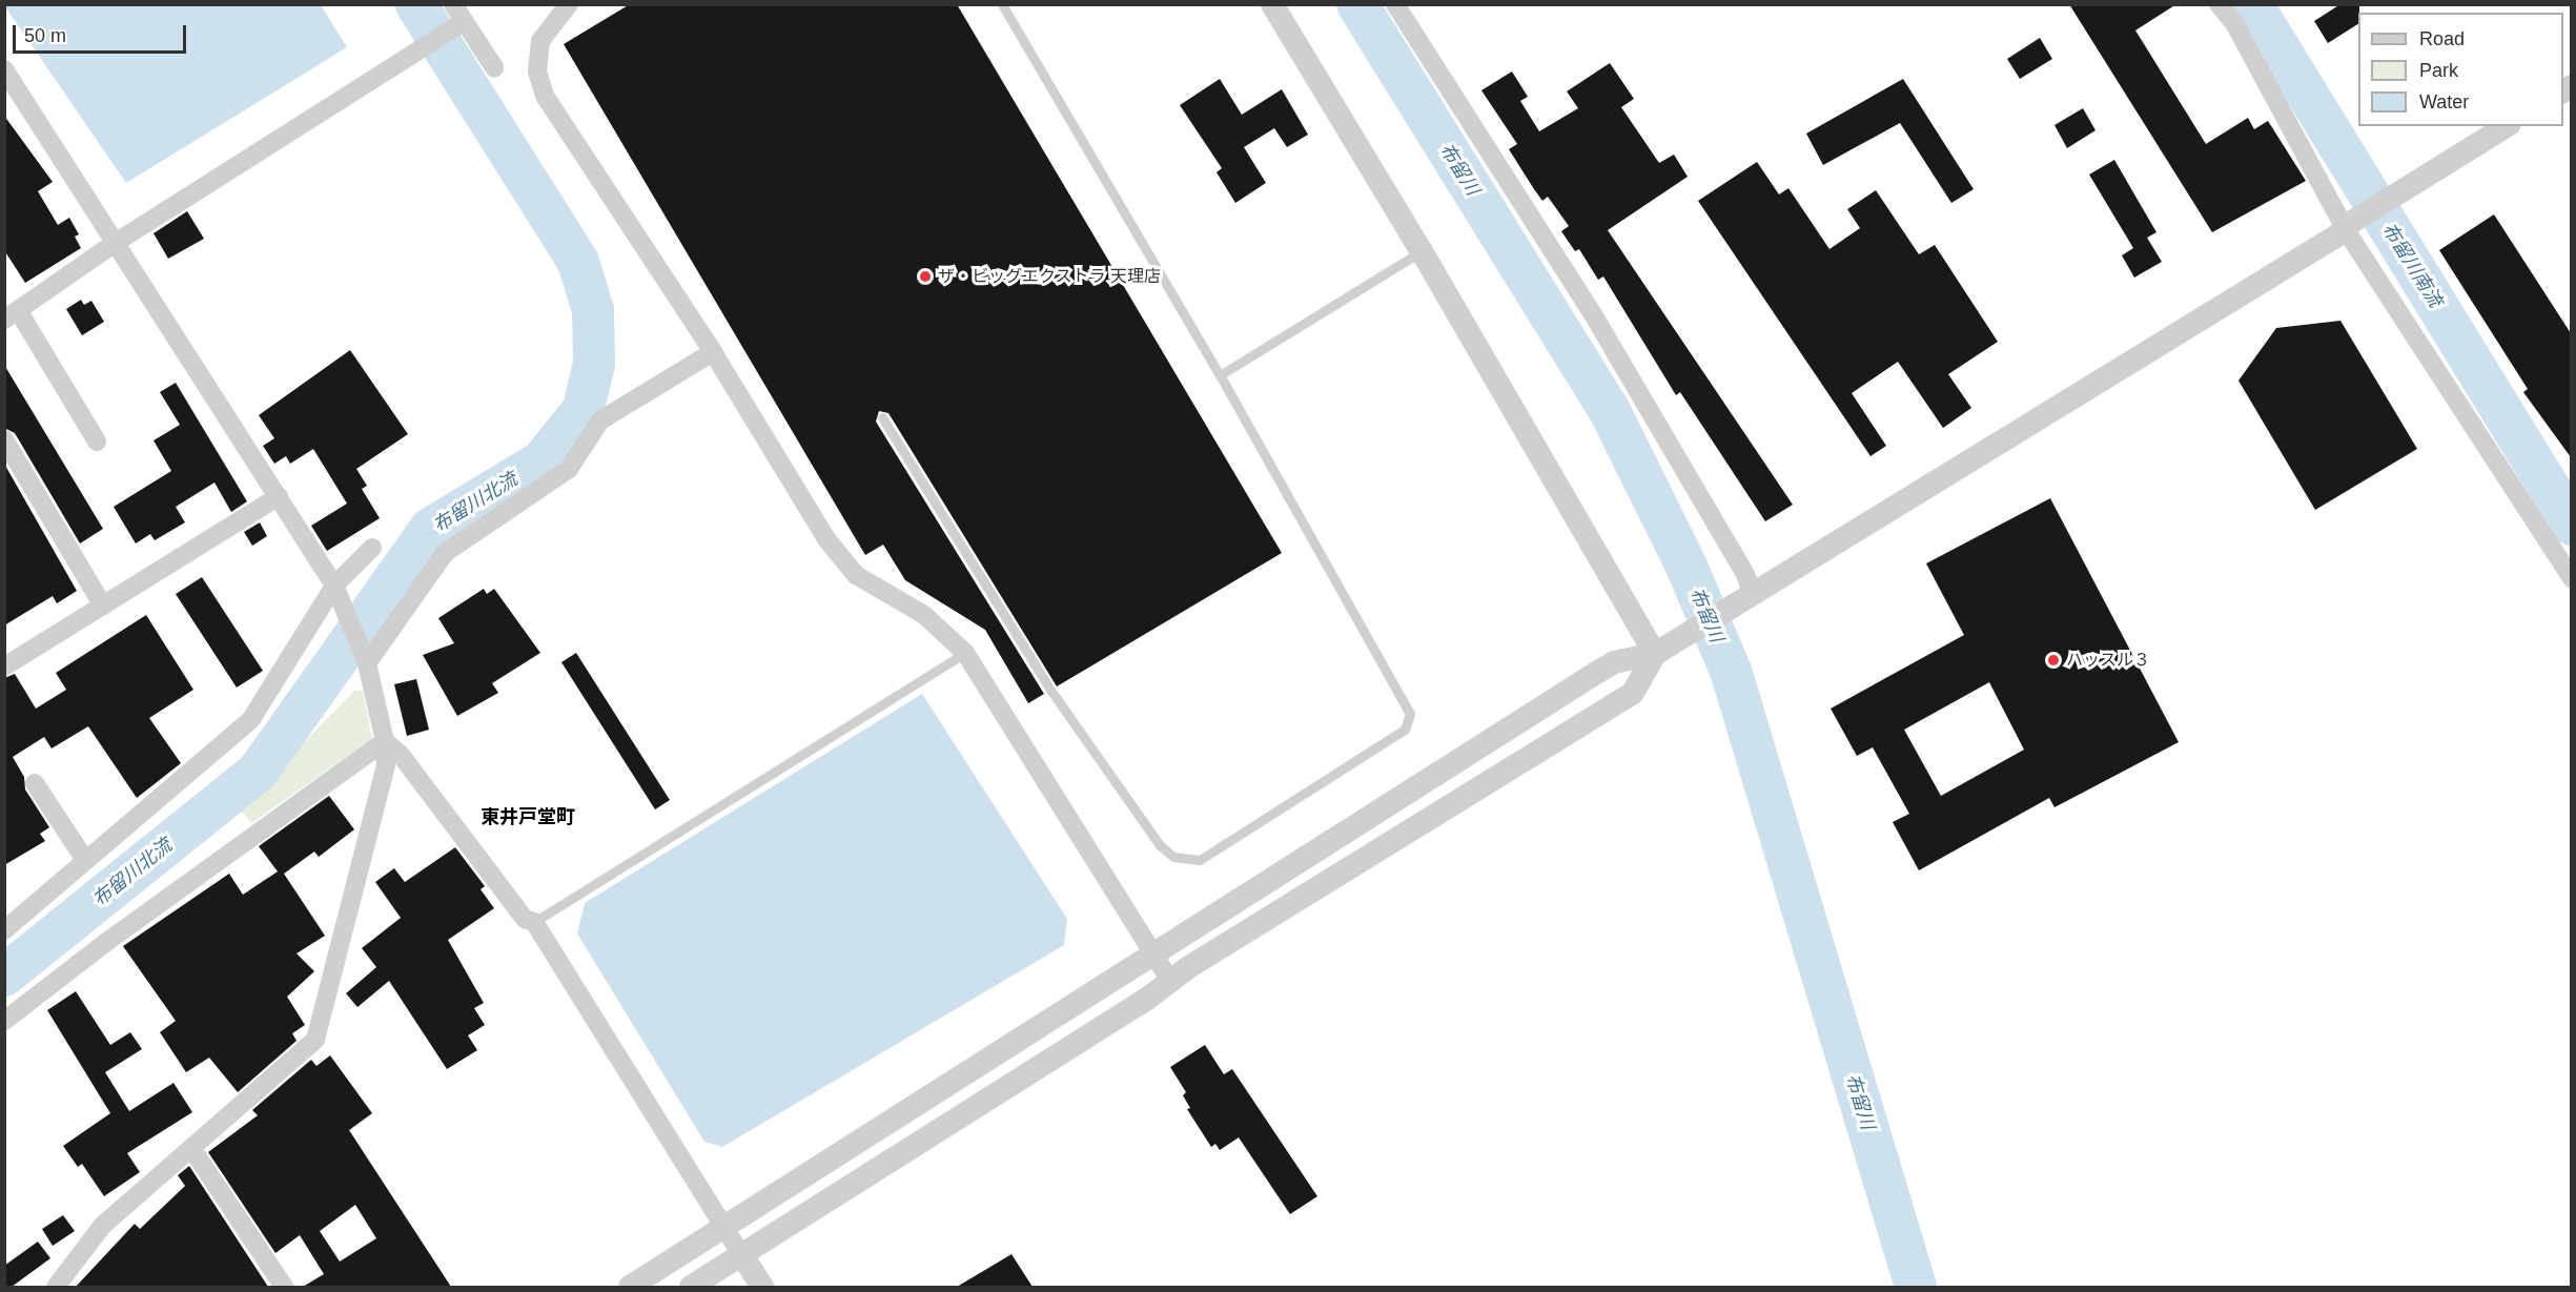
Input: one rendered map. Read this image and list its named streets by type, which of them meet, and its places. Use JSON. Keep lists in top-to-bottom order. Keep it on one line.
{"districts":["東井戸堂町"],"water":["布留川","布留川南流","布留川北流"],"places":["ザ・ビッグエクストラ 天理店","ハッスル３"],"legend":["Road","Park","Water"],"scale_bar":"50 m"}
